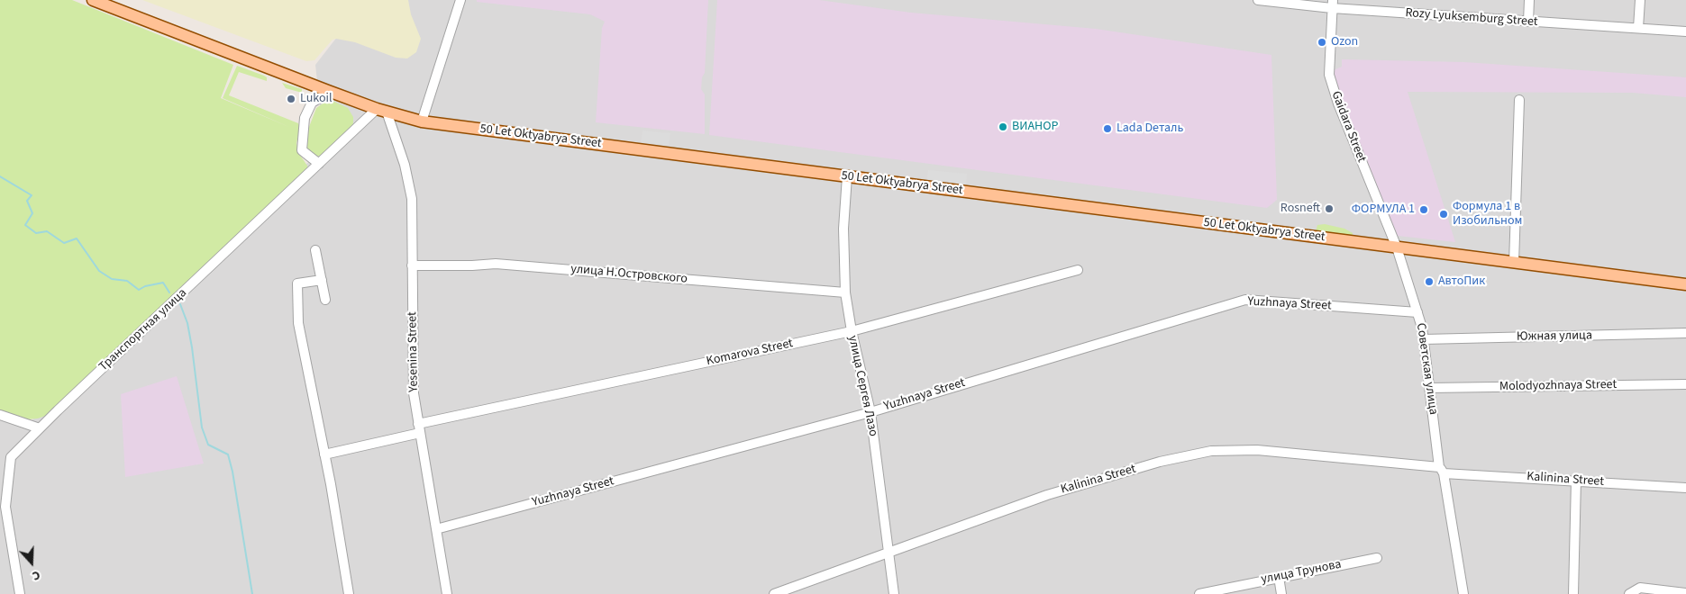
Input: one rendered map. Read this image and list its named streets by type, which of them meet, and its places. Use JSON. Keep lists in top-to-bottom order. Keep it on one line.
{"streets":{"main road":["50 Let Oktyabrya Street"],"street":["Rozy Lyuksemburg Street","Gaidara Street","улица Н.Островского","Yuzhnaya Street","Транспортная улица","Южная улица","Yesenina Street","Komarova Street","Советская улица","улица Сергея Лазо","Molodyozhnaya Street","Kalinina Street","улица Трунова"]},"crossings":[["Rozy Lyuksemburg Street","Gaidara Street"],["Gaidara Street","50 Let Oktyabrya Street"],["Gaidara Street","Советская улица"],["50 Let Oktyabrya Street","Транспортная улица"],["50 Let Oktyabrya Street","Yesenina Street"],["50 Let Oktyabrya Street","Советская улица"],["50 Let Oktyabrya Street","улица Сергея Лазо"],["улица Н.Островского","Yesenina Street"],["улица Н.Островского","улица Сергея Лазо"],["Yuzhnaya Street","Yesenina Street"],["Yuzhnaya Street","Советская улица"],["Yuzhnaya Street","улица Сергея Лазо"],["Транспортная улица","Yesenina Street"],["Южная улица","Советская улица"],["Yesenina Street","Komarova Street"],["Komarova Street","улица Сергея Лазо"],["Советская улица","Molodyozhnaya Street"],["Советская улица","Kalinina Street"],["улица Сергея Лазо","Kalinina Street"]],"places":["Ozon","Lukoil","ВИАНОР","Lada Dеталь","Rosneft","ФОРМУЛА 1","Формула 1 в Изобильном","АвтоПик"],"north":"bottom"}
